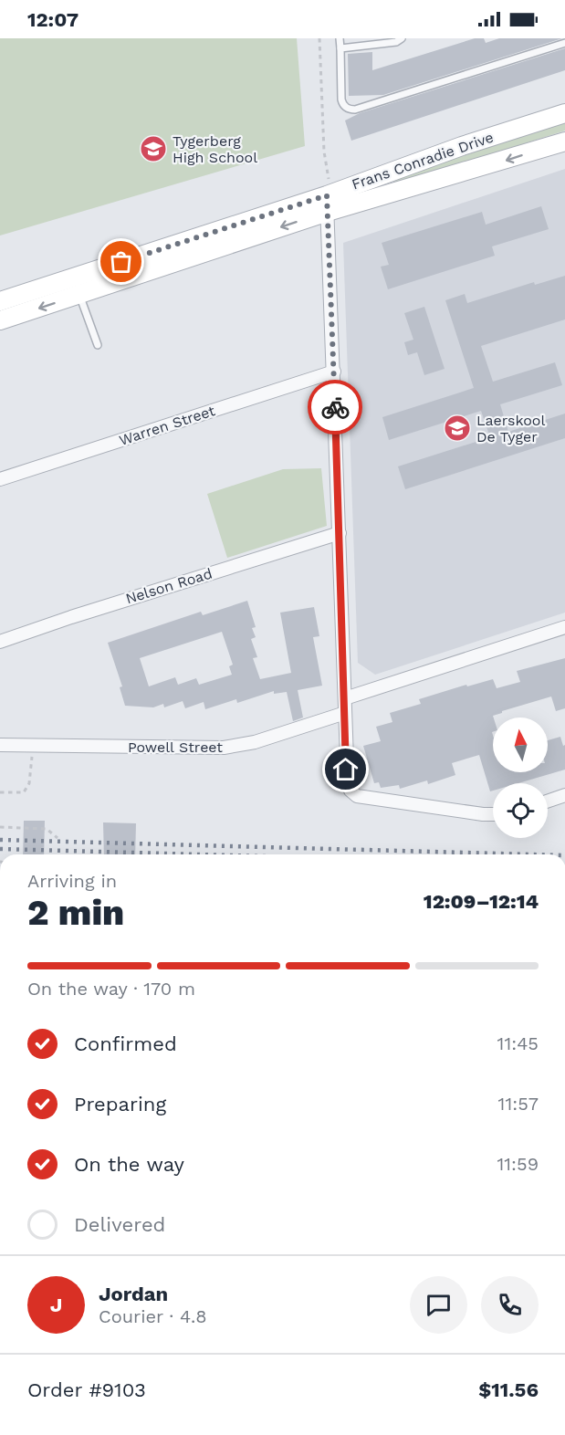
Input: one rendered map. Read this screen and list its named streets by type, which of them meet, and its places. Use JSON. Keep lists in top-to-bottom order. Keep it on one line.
{"streets":{"main road":["Frans Conradie Drive"],"street":["Warren Street","Nelson Road","Powell Street"]},"places":{"school or university":["Tygerberg High School","Laerskool De Tyger"]},"north":"top","page":{"status":"12:07","heading":["2 min","Arriving in","12:09–12:14"],"panel":["Jordan","Courier · 4.8","Order #9103","$11.56"],"bar":"On the way · 170 m","list":[["Confirmed","11:45"],["Preparing","11:57"],["On the way","11:59"],"Delivered"],"round":"J"}}
